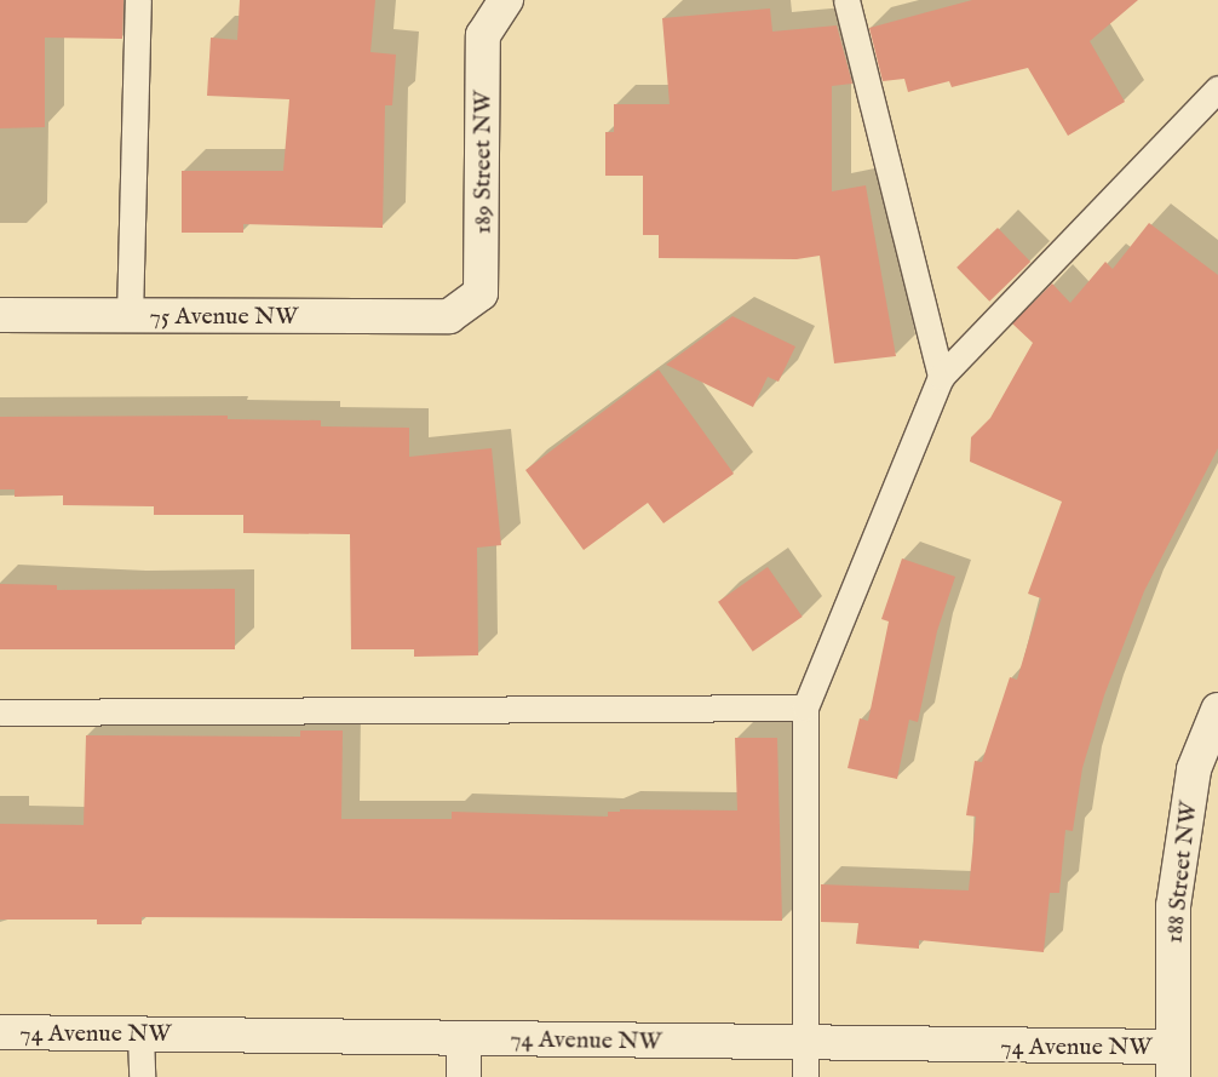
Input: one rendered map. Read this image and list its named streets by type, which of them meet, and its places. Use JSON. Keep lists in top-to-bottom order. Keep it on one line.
{"streets":{"street":["189 Street NW","75 Avenue NW","188 Street NW","74 Avenue NW"]},"crossings":[["189 Street NW","75 Avenue NW"],["188 Street NW","74 Avenue NW"]]}
